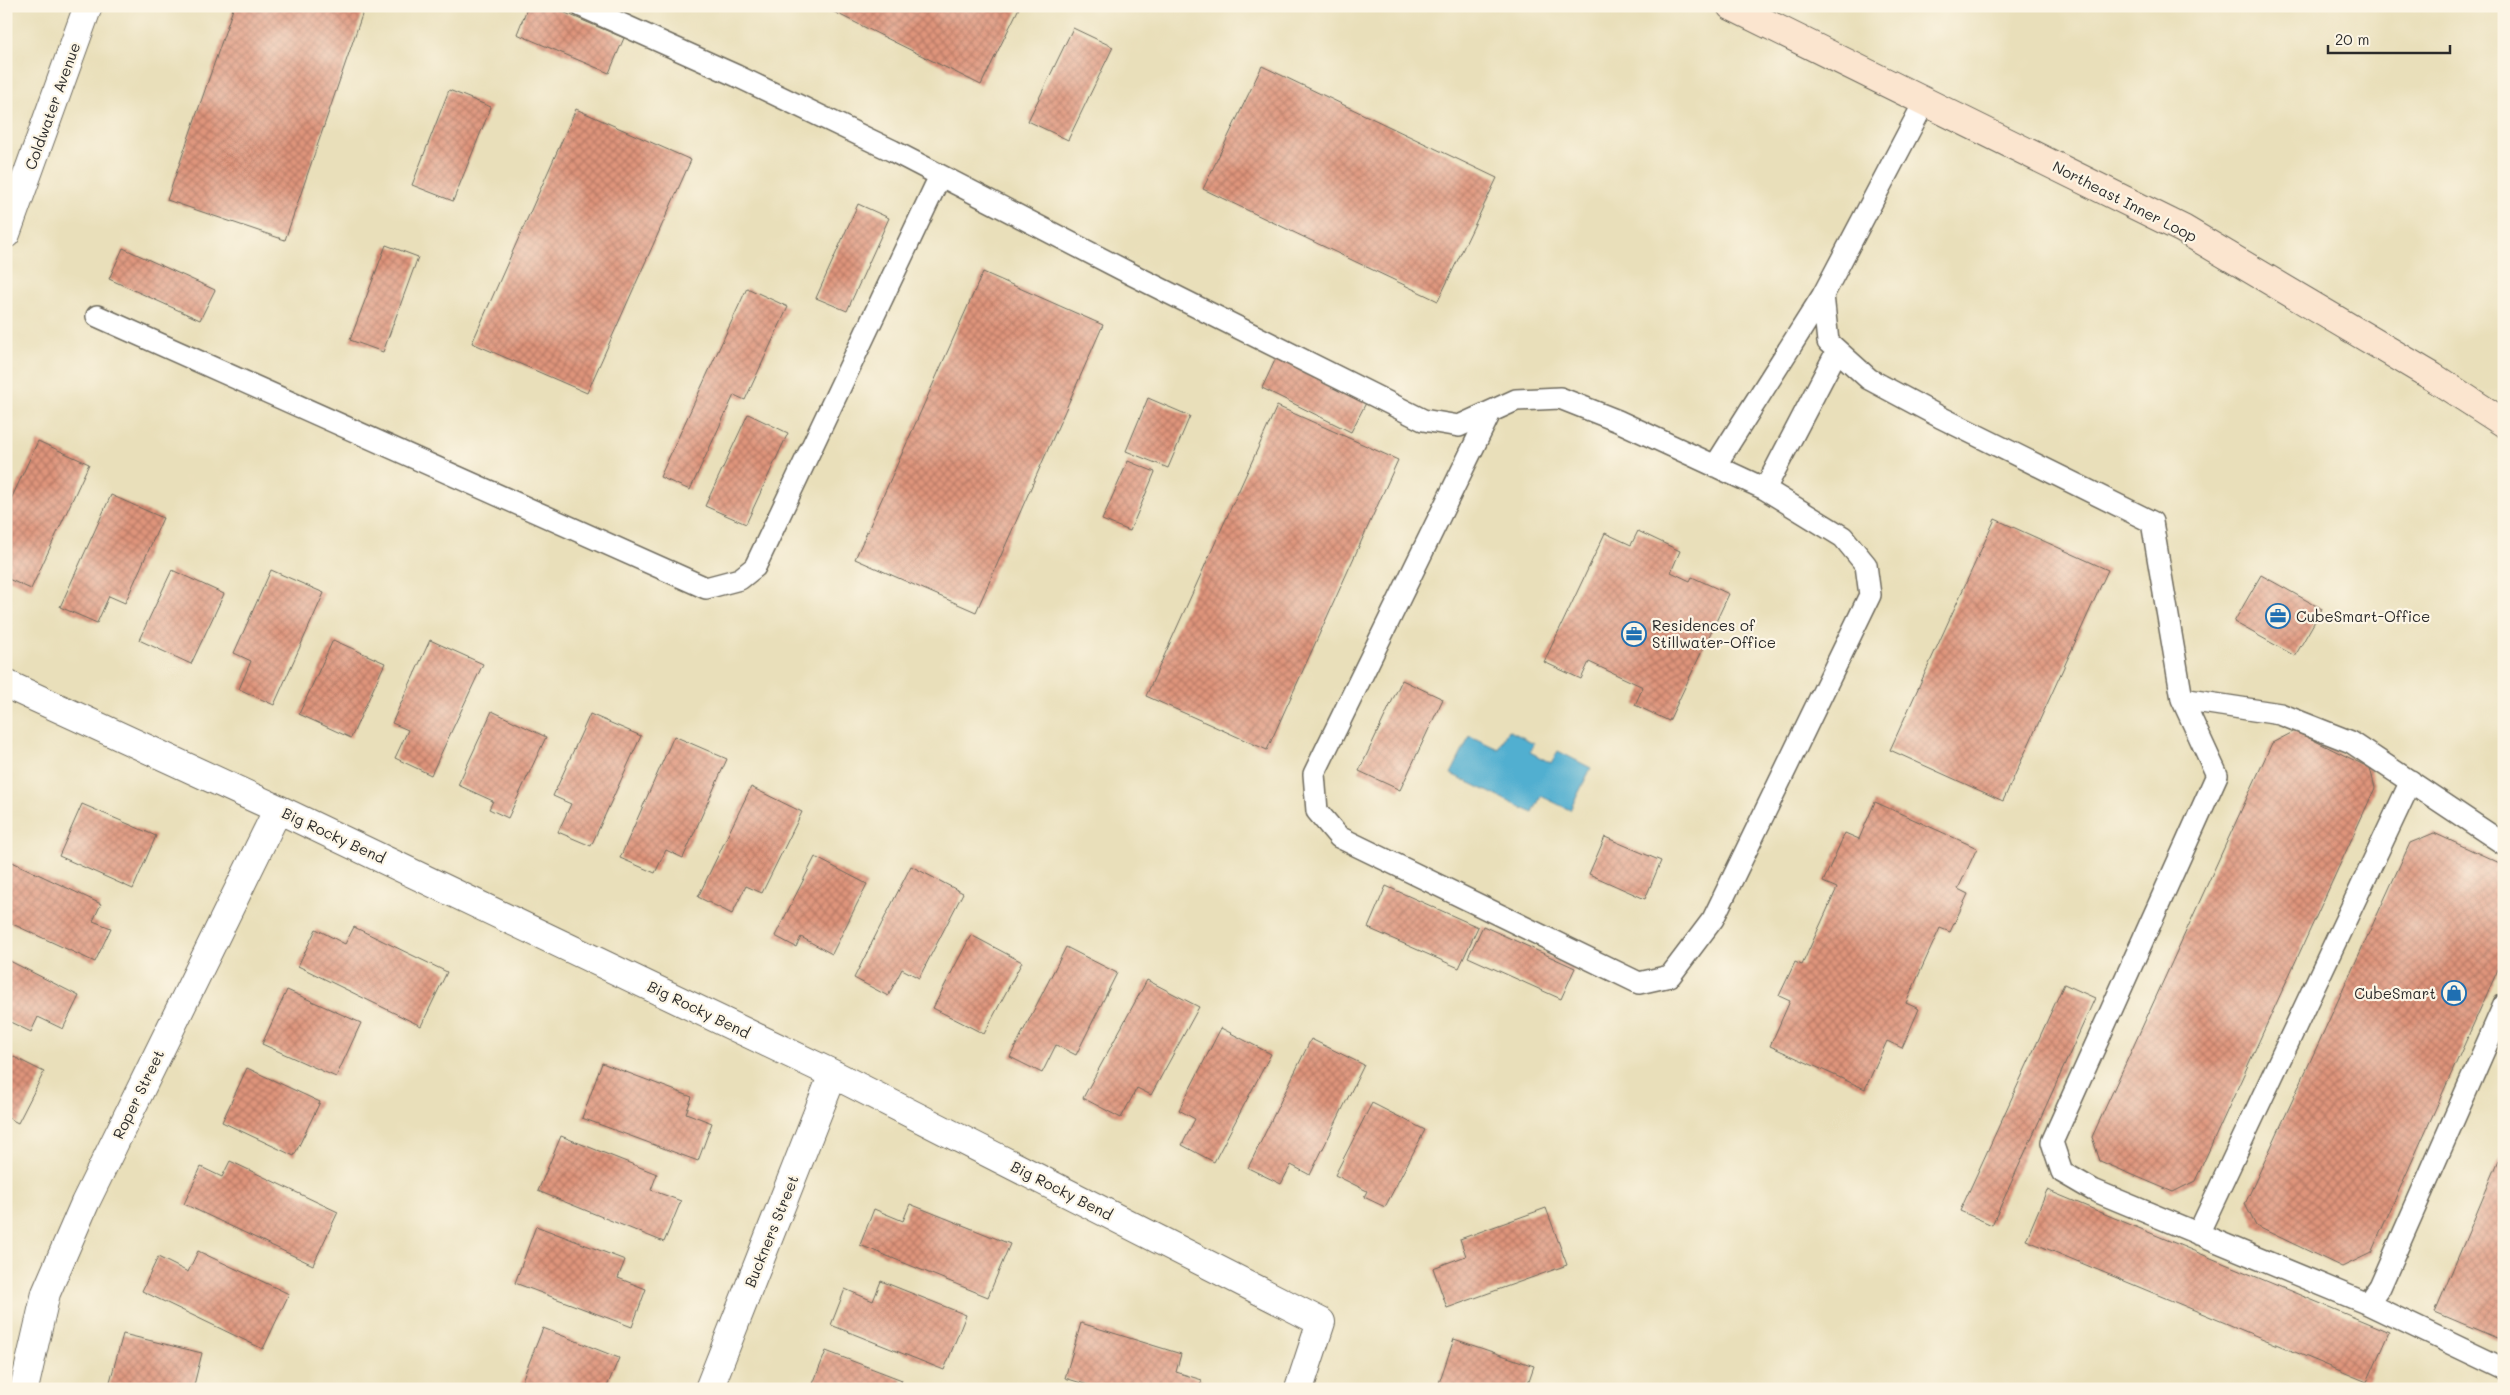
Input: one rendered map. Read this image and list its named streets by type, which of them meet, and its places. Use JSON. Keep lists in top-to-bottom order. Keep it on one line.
{"streets":{"main road":["Northeast Inner Loop"],"street":["Coldwater Avenue","Big Rocky Bend","Roper Street","Buckners Street"]},"crossings":[["Big Rocky Bend","Roper Street"],["Big Rocky Bend","Buckners Street"]],"places":{"office":["CubeSmart-Office","Residences of Stillwater-Office"],"shop":["CubeSmart"]},"scale_bar":"20 m"}
